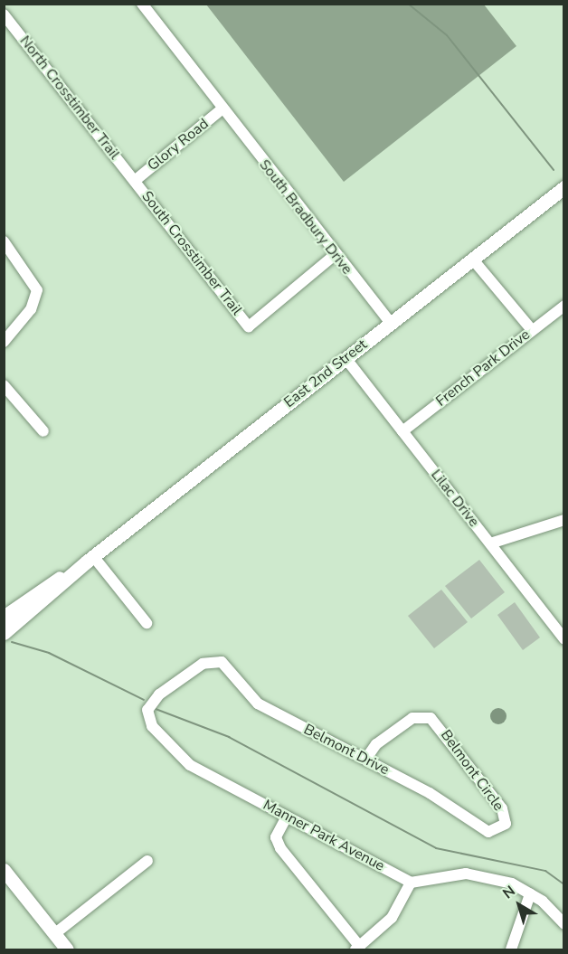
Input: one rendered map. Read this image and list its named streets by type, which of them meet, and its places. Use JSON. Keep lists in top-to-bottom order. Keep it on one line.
{"streets":{"main road":["East 2nd Street"],"street":["North Crosstimber Trail","Glory Road","South Bradbury Drive","South Crosstimber Trail","French Park Drive","Lilac Drive","Belmont Drive","Belmont Circle","Manner Park Avenue"]},"crossings":[["North Crosstimber Trail","Glory Road"],["North Crosstimber Trail","South Crosstimber Trail"],["Glory Road","South Bradbury Drive"],["Glory Road","South Crosstimber Trail"],["South Bradbury Drive","South Crosstimber Trail"],["South Bradbury Drive","East 2nd Street"],["French Park Drive","Lilac Drive"],["East 2nd Street","Lilac Drive"],["Belmont Drive","Belmont Circle"],["Belmont Drive","Manner Park Avenue"]],"north":"top left"}
